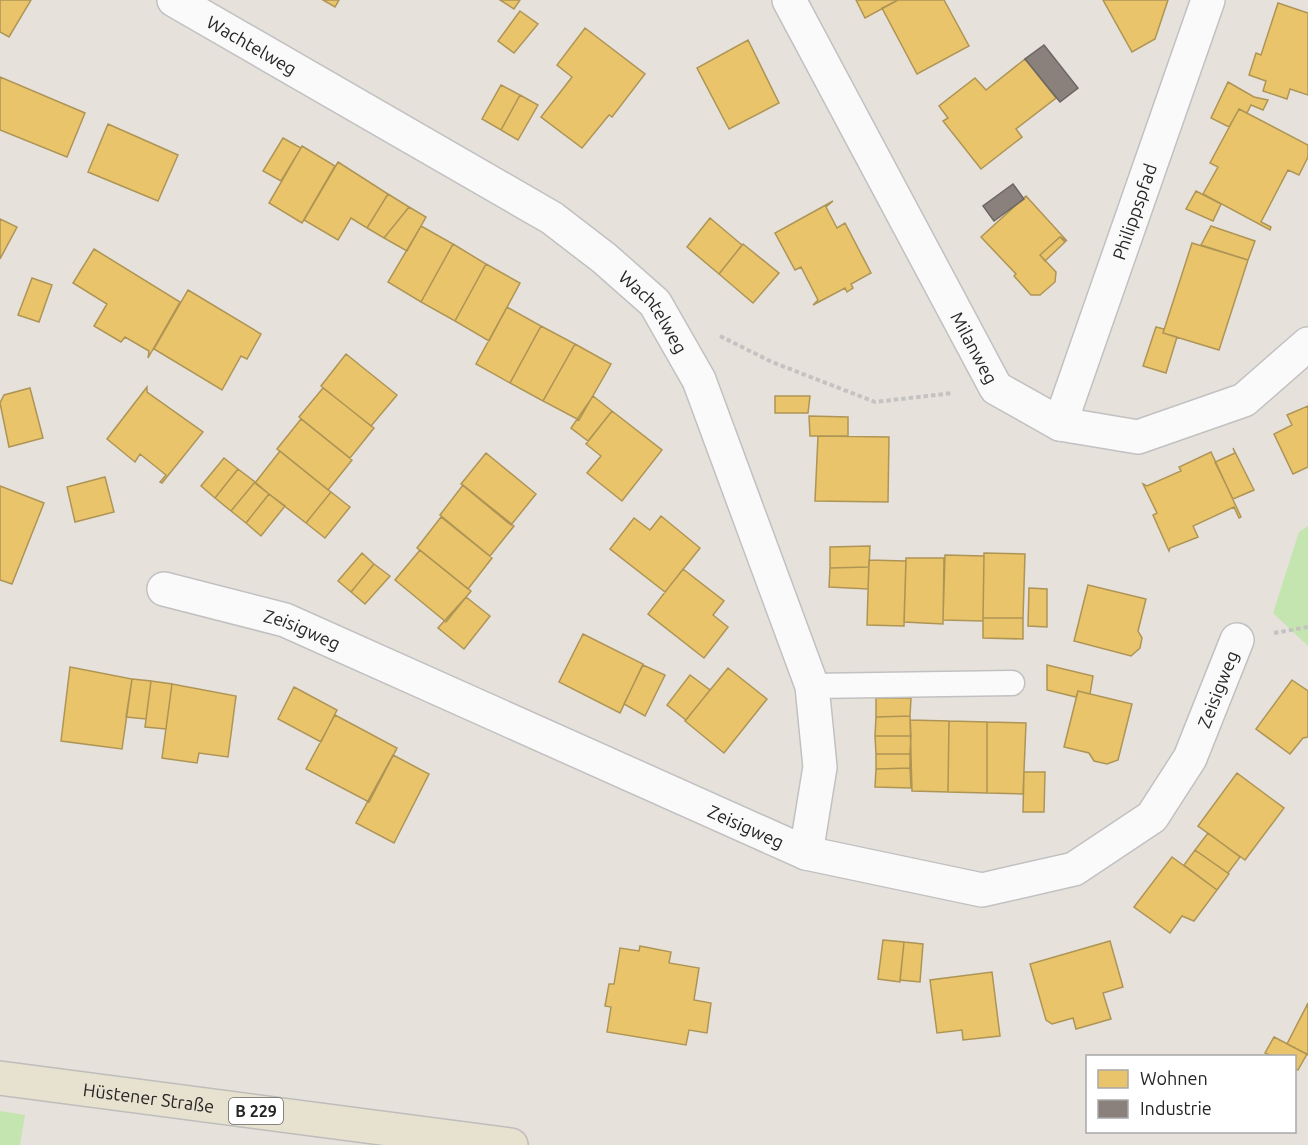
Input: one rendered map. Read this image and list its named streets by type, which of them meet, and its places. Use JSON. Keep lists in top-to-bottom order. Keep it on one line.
{"streets":{"main road":["Hüstener Straße","B 229"],"street":["Wachtelweg","Philippspfad","Milanweg","Zeisigweg"]},"crossings":[["Wachtelweg","Zeisigweg"],["Philippspfad","Milanweg"]],"legend":["Wohnen","Industrie"]}
